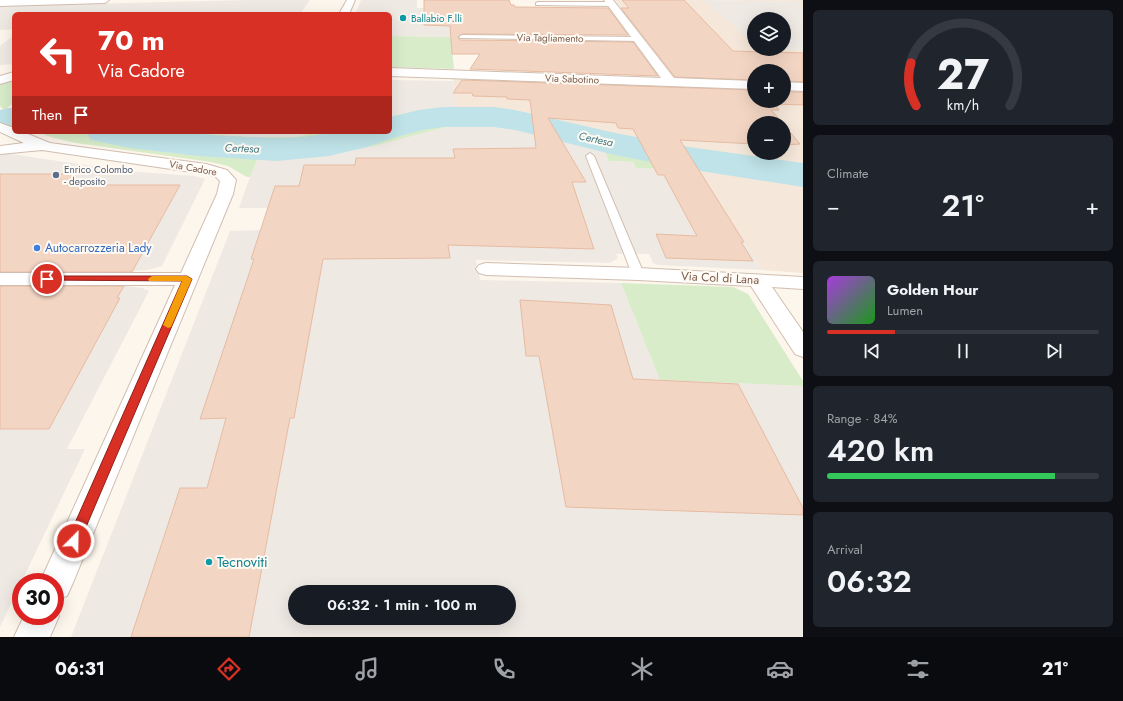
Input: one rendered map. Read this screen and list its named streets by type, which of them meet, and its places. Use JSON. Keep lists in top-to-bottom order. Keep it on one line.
{"streets":{"street":["Via Sabotino","Via Cadore","Via Col di Lana"],"lane":["Via Tagliamento"]},"water":["Certesa"],"places":["Ballabio F.lli","Enrico Colombo - deposito","Autocarrozzeria Lady","Tecnoviti"],"page":{"map_buttons":["+","−"],"turn":["70 m","Via Cadore"],"then":"Then","tile":["Climate",["Range · 84%","420 km"],["Arrival","06:32"]],"heat":["−","21°","+"],"song":["Golden Hour","Lumen"],"limit":"30","trip":"06:32 · 1 min · 100 m","tabs":["06:31","21°"],"gauge":["27","km/h"]}}
